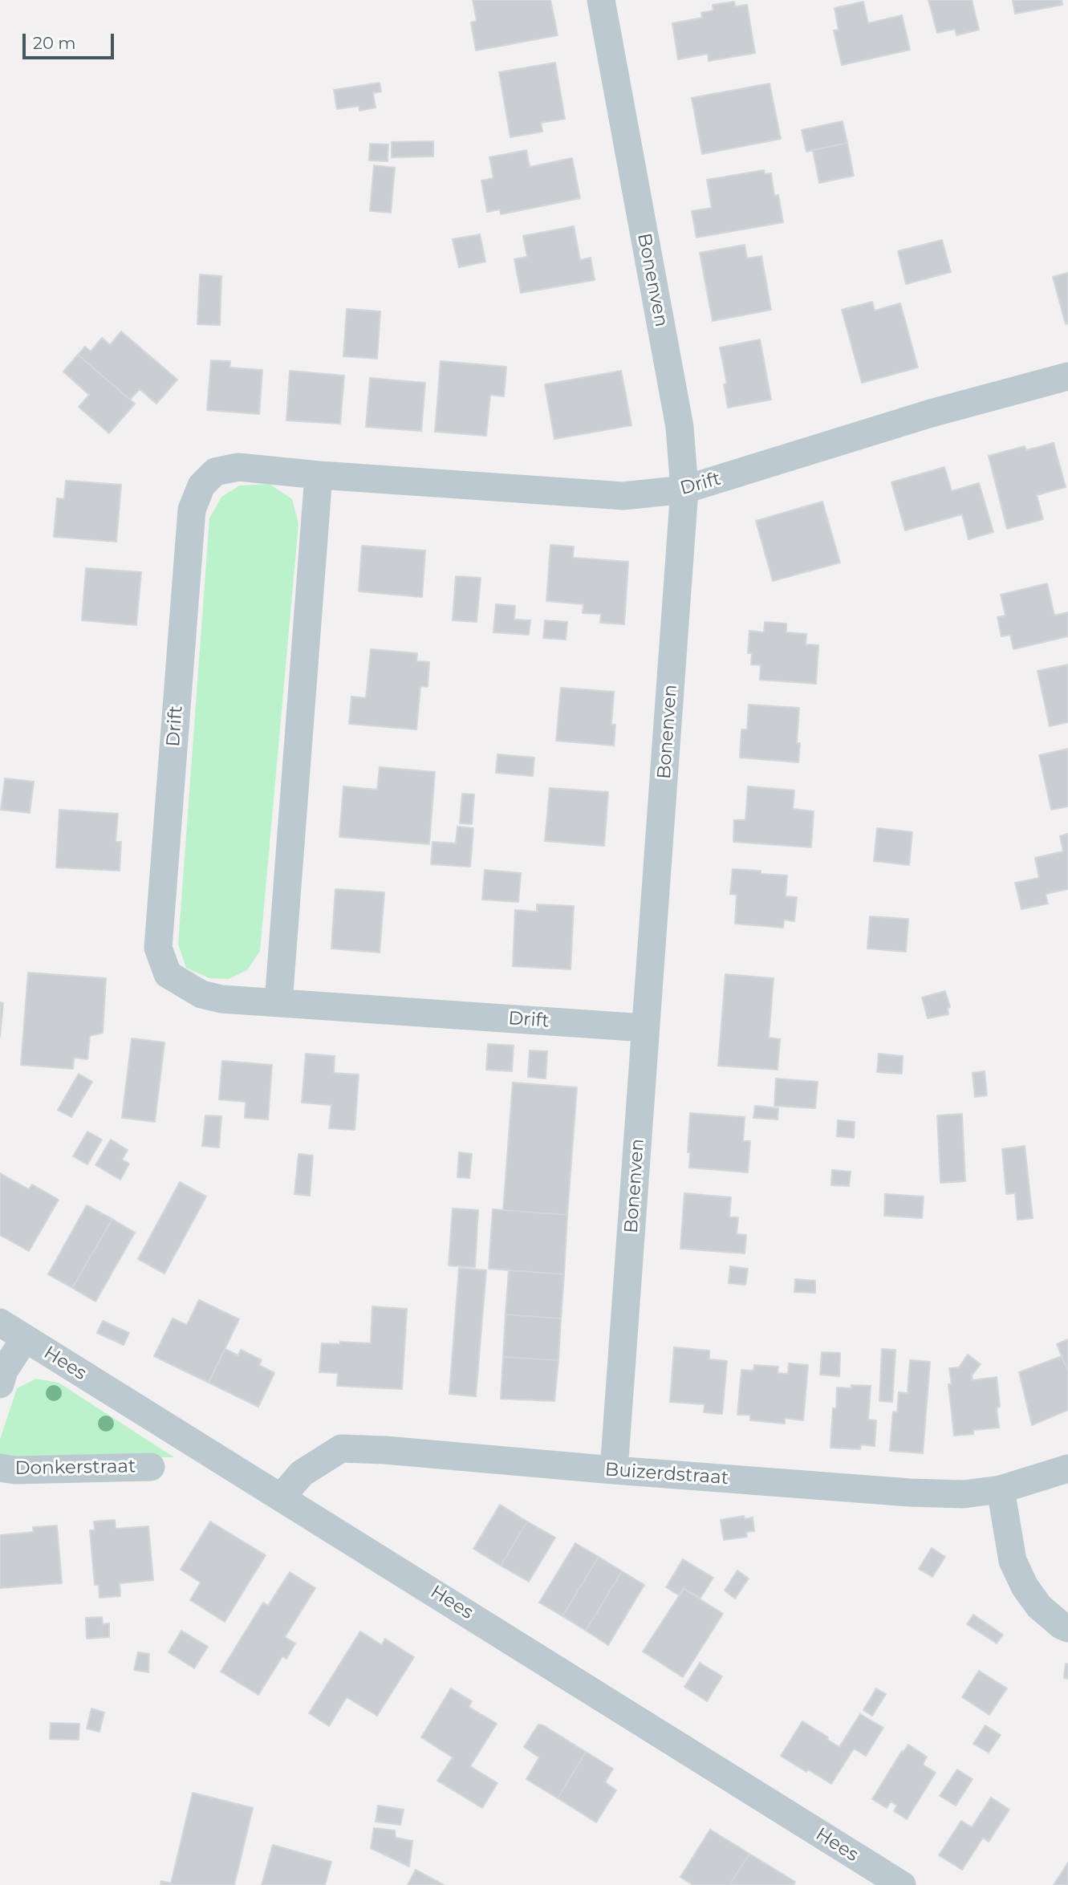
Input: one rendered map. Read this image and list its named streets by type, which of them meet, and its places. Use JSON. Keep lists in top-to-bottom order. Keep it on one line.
{"streets":{"street":["Bonenven","Drift","Hees","Donkerstraat","Buizerdstraat"]},"crossings":[["Bonenven","Drift"],["Bonenven","Buizerdstraat"],["Hees","Buizerdstraat"]],"scale_bar":"20 m"}
